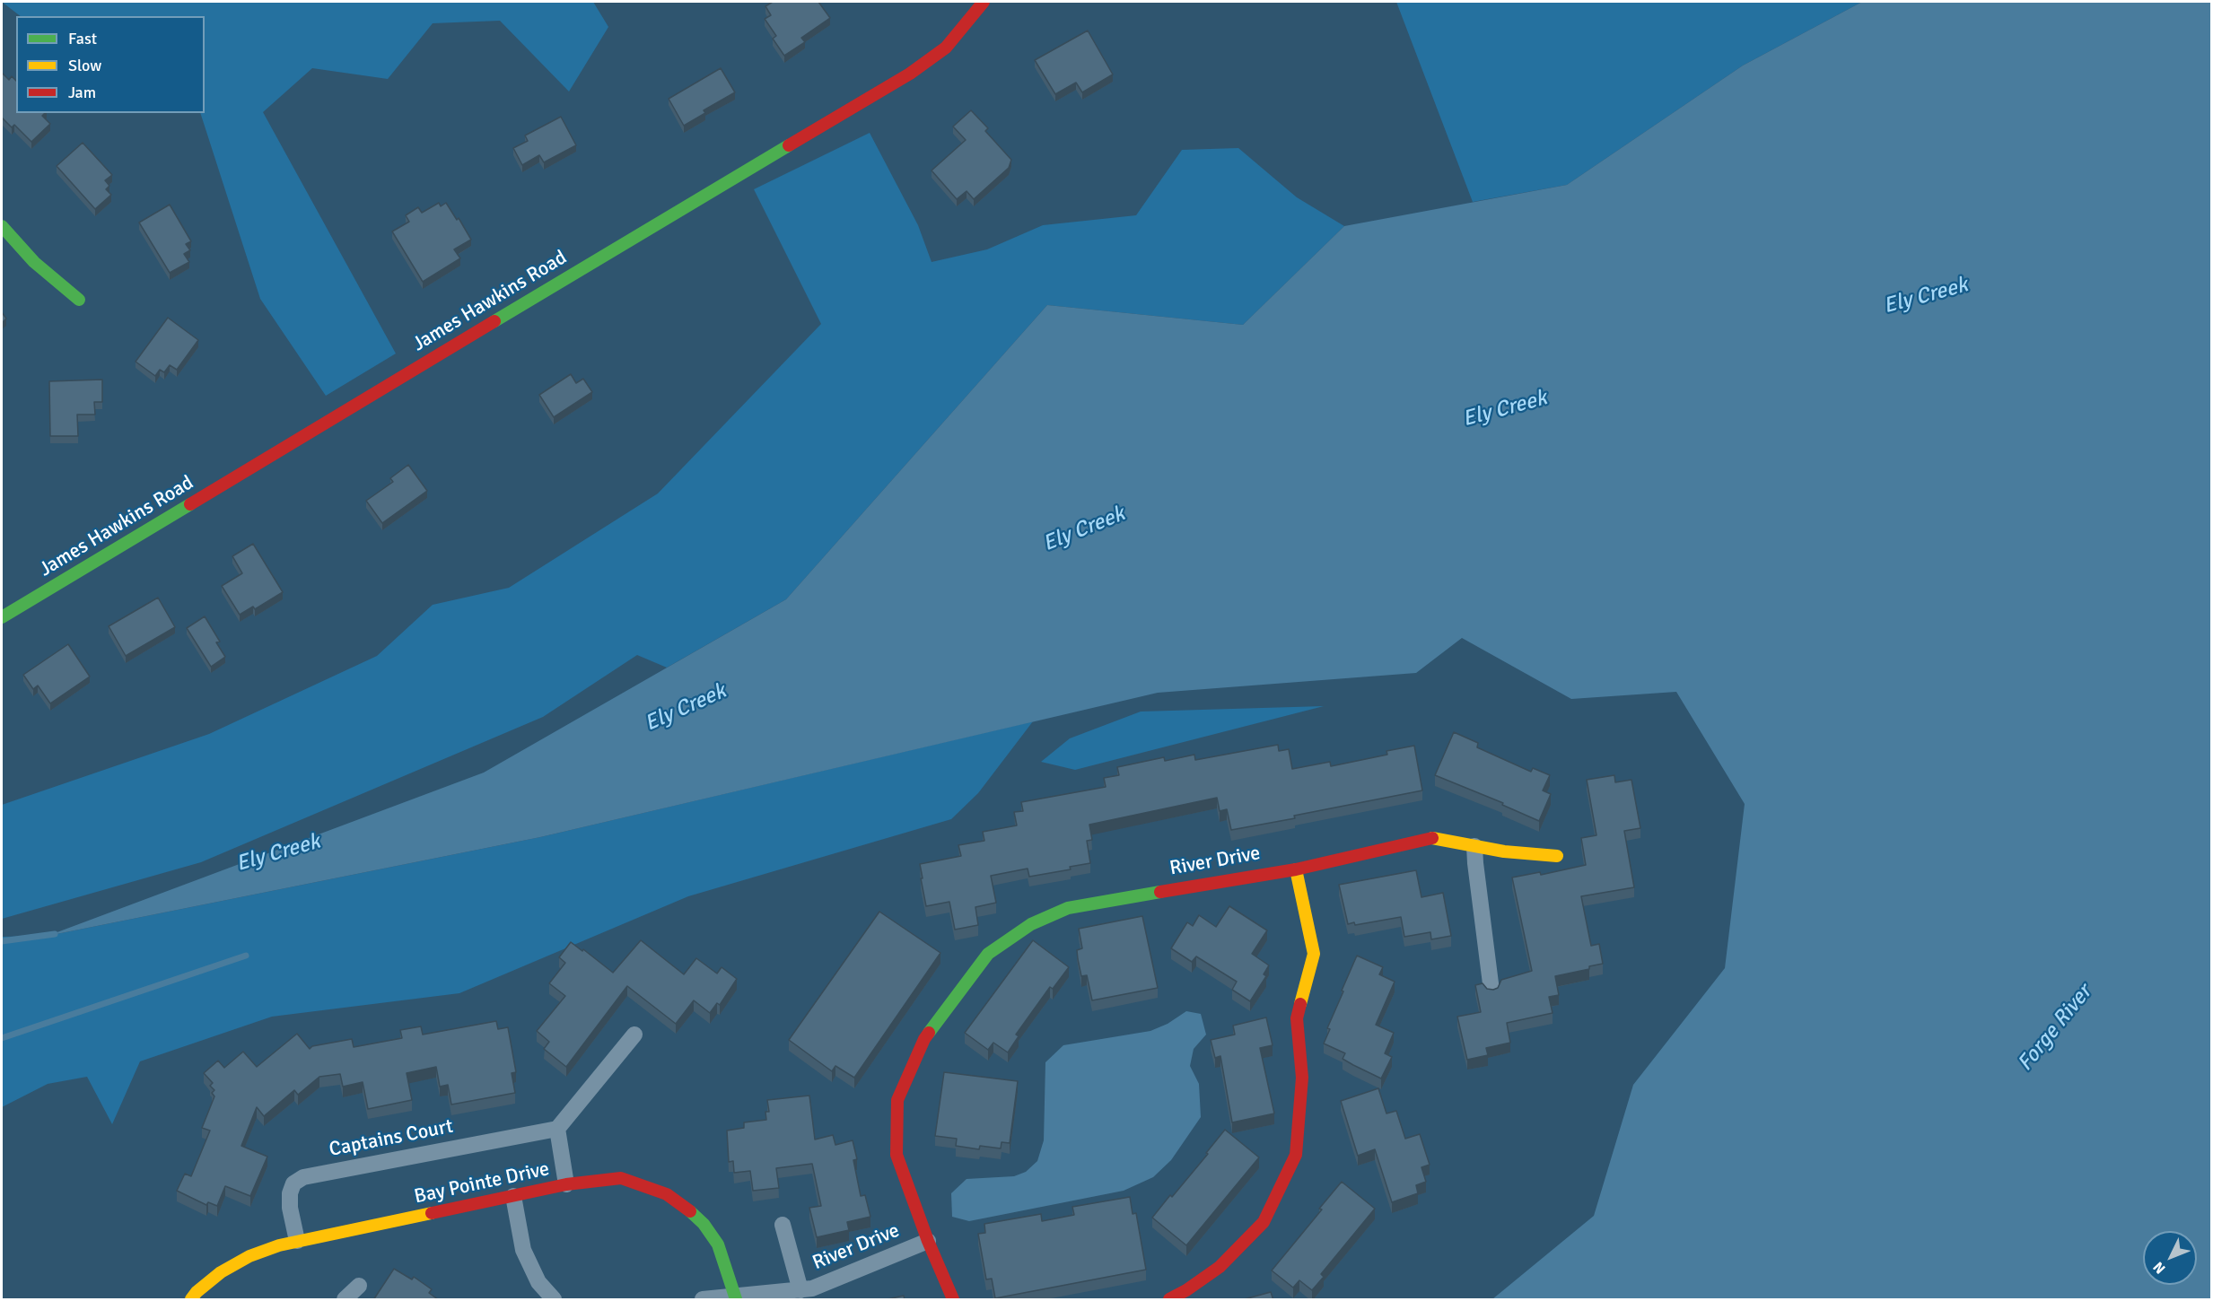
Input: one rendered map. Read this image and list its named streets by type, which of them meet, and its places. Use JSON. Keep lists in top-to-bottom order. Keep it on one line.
{"streets":{"street":["James Hawkins Road","River Drive","Captains Court","Bay Pointe Drive"]},"crossings":[["River Drive","Bay Pointe Drive"],["Captains Court","Bay Pointe Drive"]],"water":["Ely Creek","Forge River"],"legend":["Fast","Slow","Jam"],"north":"bottom left"}
